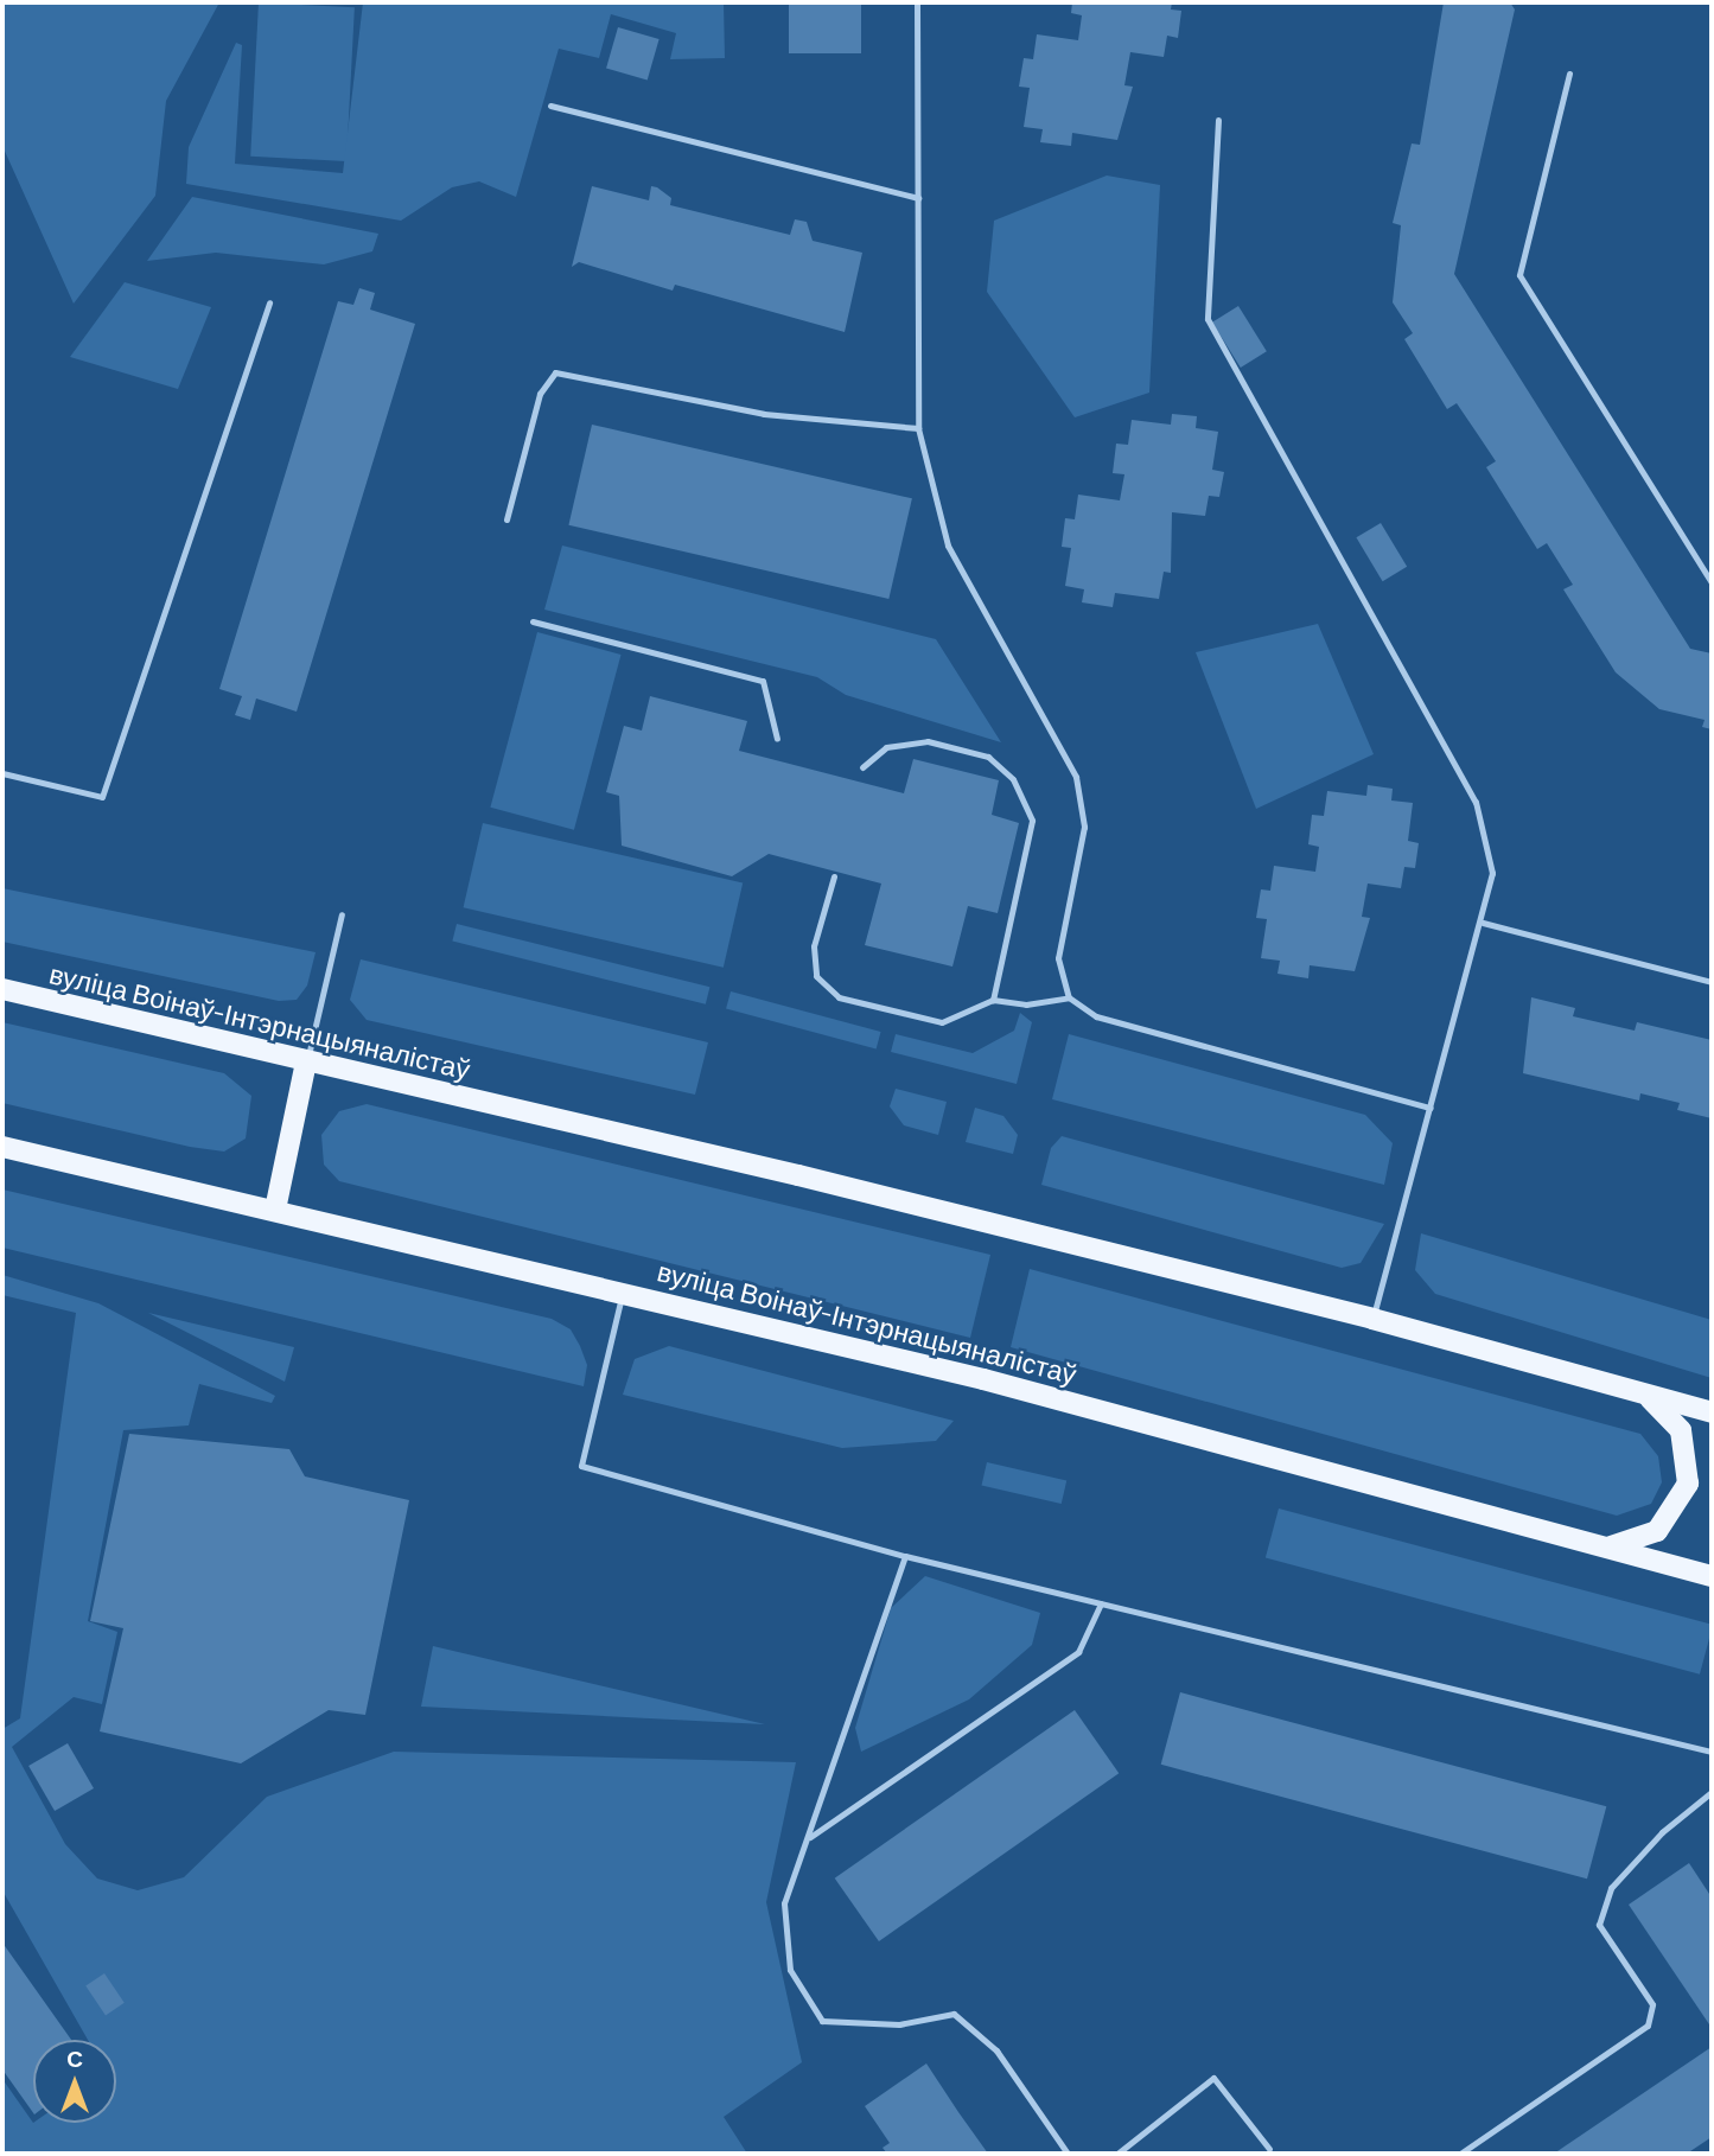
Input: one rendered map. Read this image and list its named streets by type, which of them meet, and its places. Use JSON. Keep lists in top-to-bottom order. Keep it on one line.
{"streets":{"main road":["вуліца Воінаў-Інтэрнацыяналістаў"]},"north":"top"}
